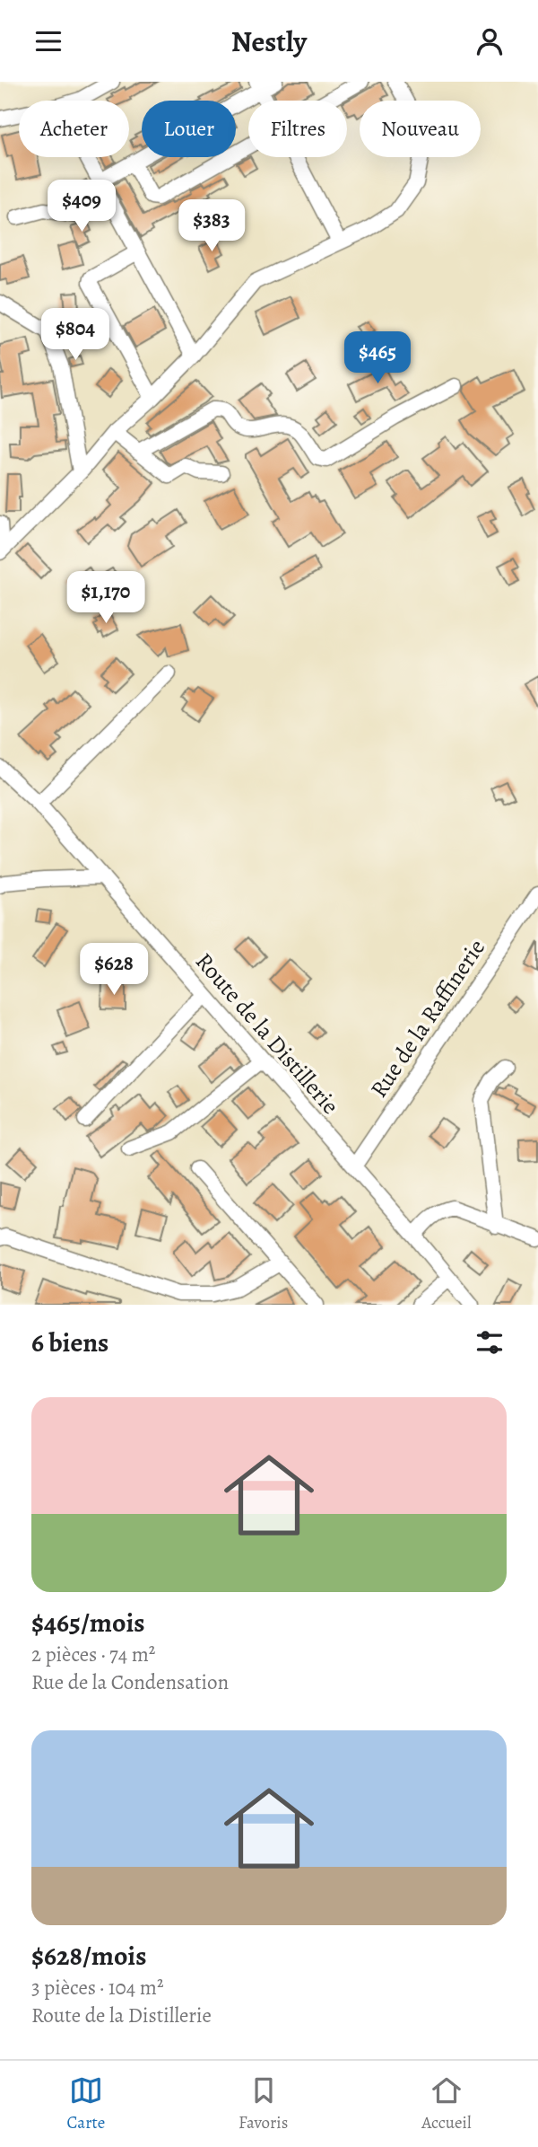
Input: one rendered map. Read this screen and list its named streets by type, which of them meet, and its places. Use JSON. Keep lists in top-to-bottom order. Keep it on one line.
{"streets":{"street":["Rue de la Raffinerie","Route de la Distillerie"]},"crossings":[["Rue de la Raffinerie","Route de la Distillerie"]],"page":{"header":"Nestly","chip":["Acheter","Louer","Filtres","Nouveau"],"price":["$409","$383","$804","$465","$1,170","$628"],"heading":"6 biens","list":[{"name":"$465/mois","note":"2 pièces · 74 m² · Rue de la Condensation"},{"name":"$628/mois","note":"3 pièces · 104 m² · Route de la Distillerie"}],"tabs":["Carte","Favoris","Accueil"]}}
